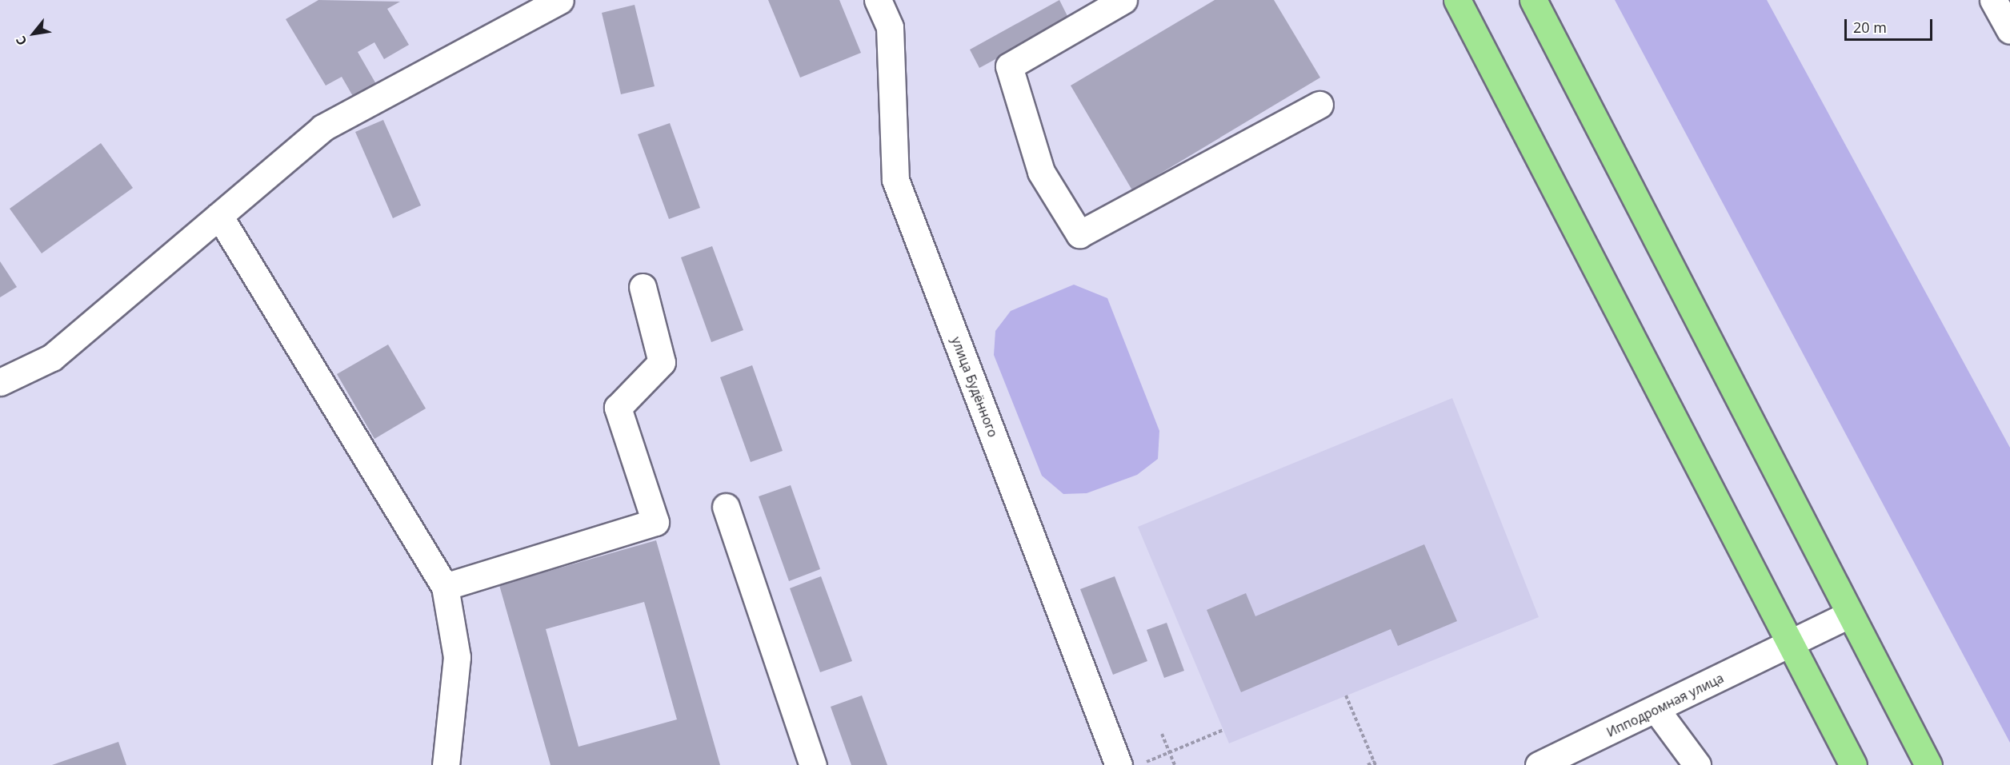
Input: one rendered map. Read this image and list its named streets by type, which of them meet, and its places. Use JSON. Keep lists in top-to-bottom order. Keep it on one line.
{"streets":{"street":["улица Будённого","Ипподромная улица"]},"scale_bar":"20 m","north":"bottom left"}
